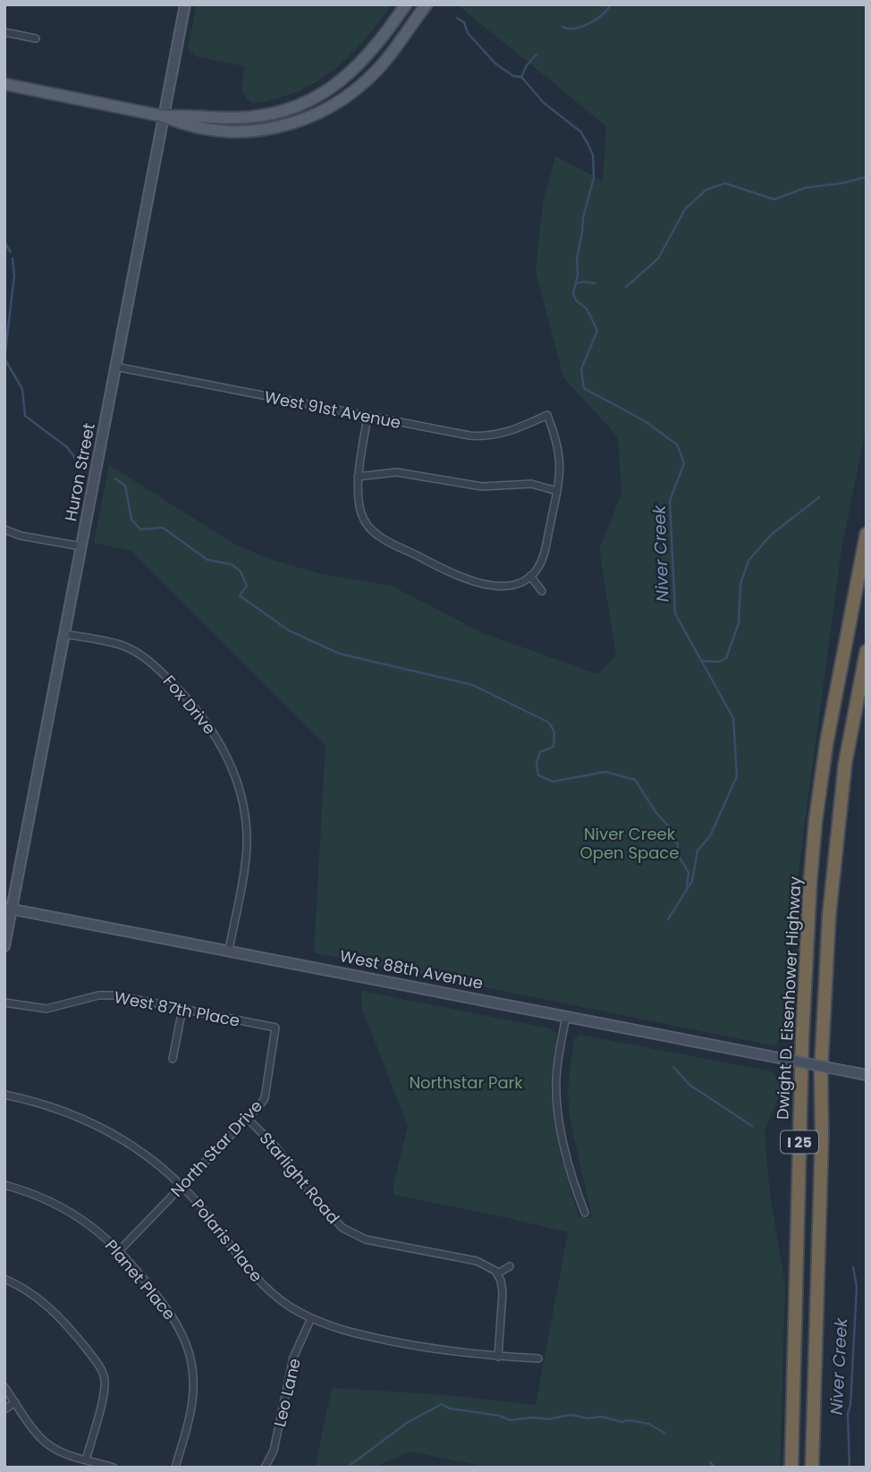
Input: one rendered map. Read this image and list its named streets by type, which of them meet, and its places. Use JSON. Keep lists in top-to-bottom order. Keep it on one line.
{"streets":{"highway":["Dwight D. Eisenhower Highway","I 25"],"main road":["Huron Street","West 88th Avenue"],"street":["West 91st Avenue","Fox Drive","West 87th Place","North Star Drive","Starlight Road","Polaris Place","Planet Place","Leo Lane"]},"crossings":[["West 91st Avenue","Huron Street"],["Huron Street","Fox Drive"],["Huron Street","West 88th Avenue"],["Fox Drive","West 88th Avenue"],["West 88th Avenue","I 25"],["West 87th Place","North Star Drive"],["North Star Drive","Starlight Road"],["North Star Drive","Polaris Place"],["North Star Drive","Planet Place"],["Polaris Place","Leo Lane"]],"water":["Niver Creek"],"parks":["Niver Creek Open Space","Northstar Park"]}
